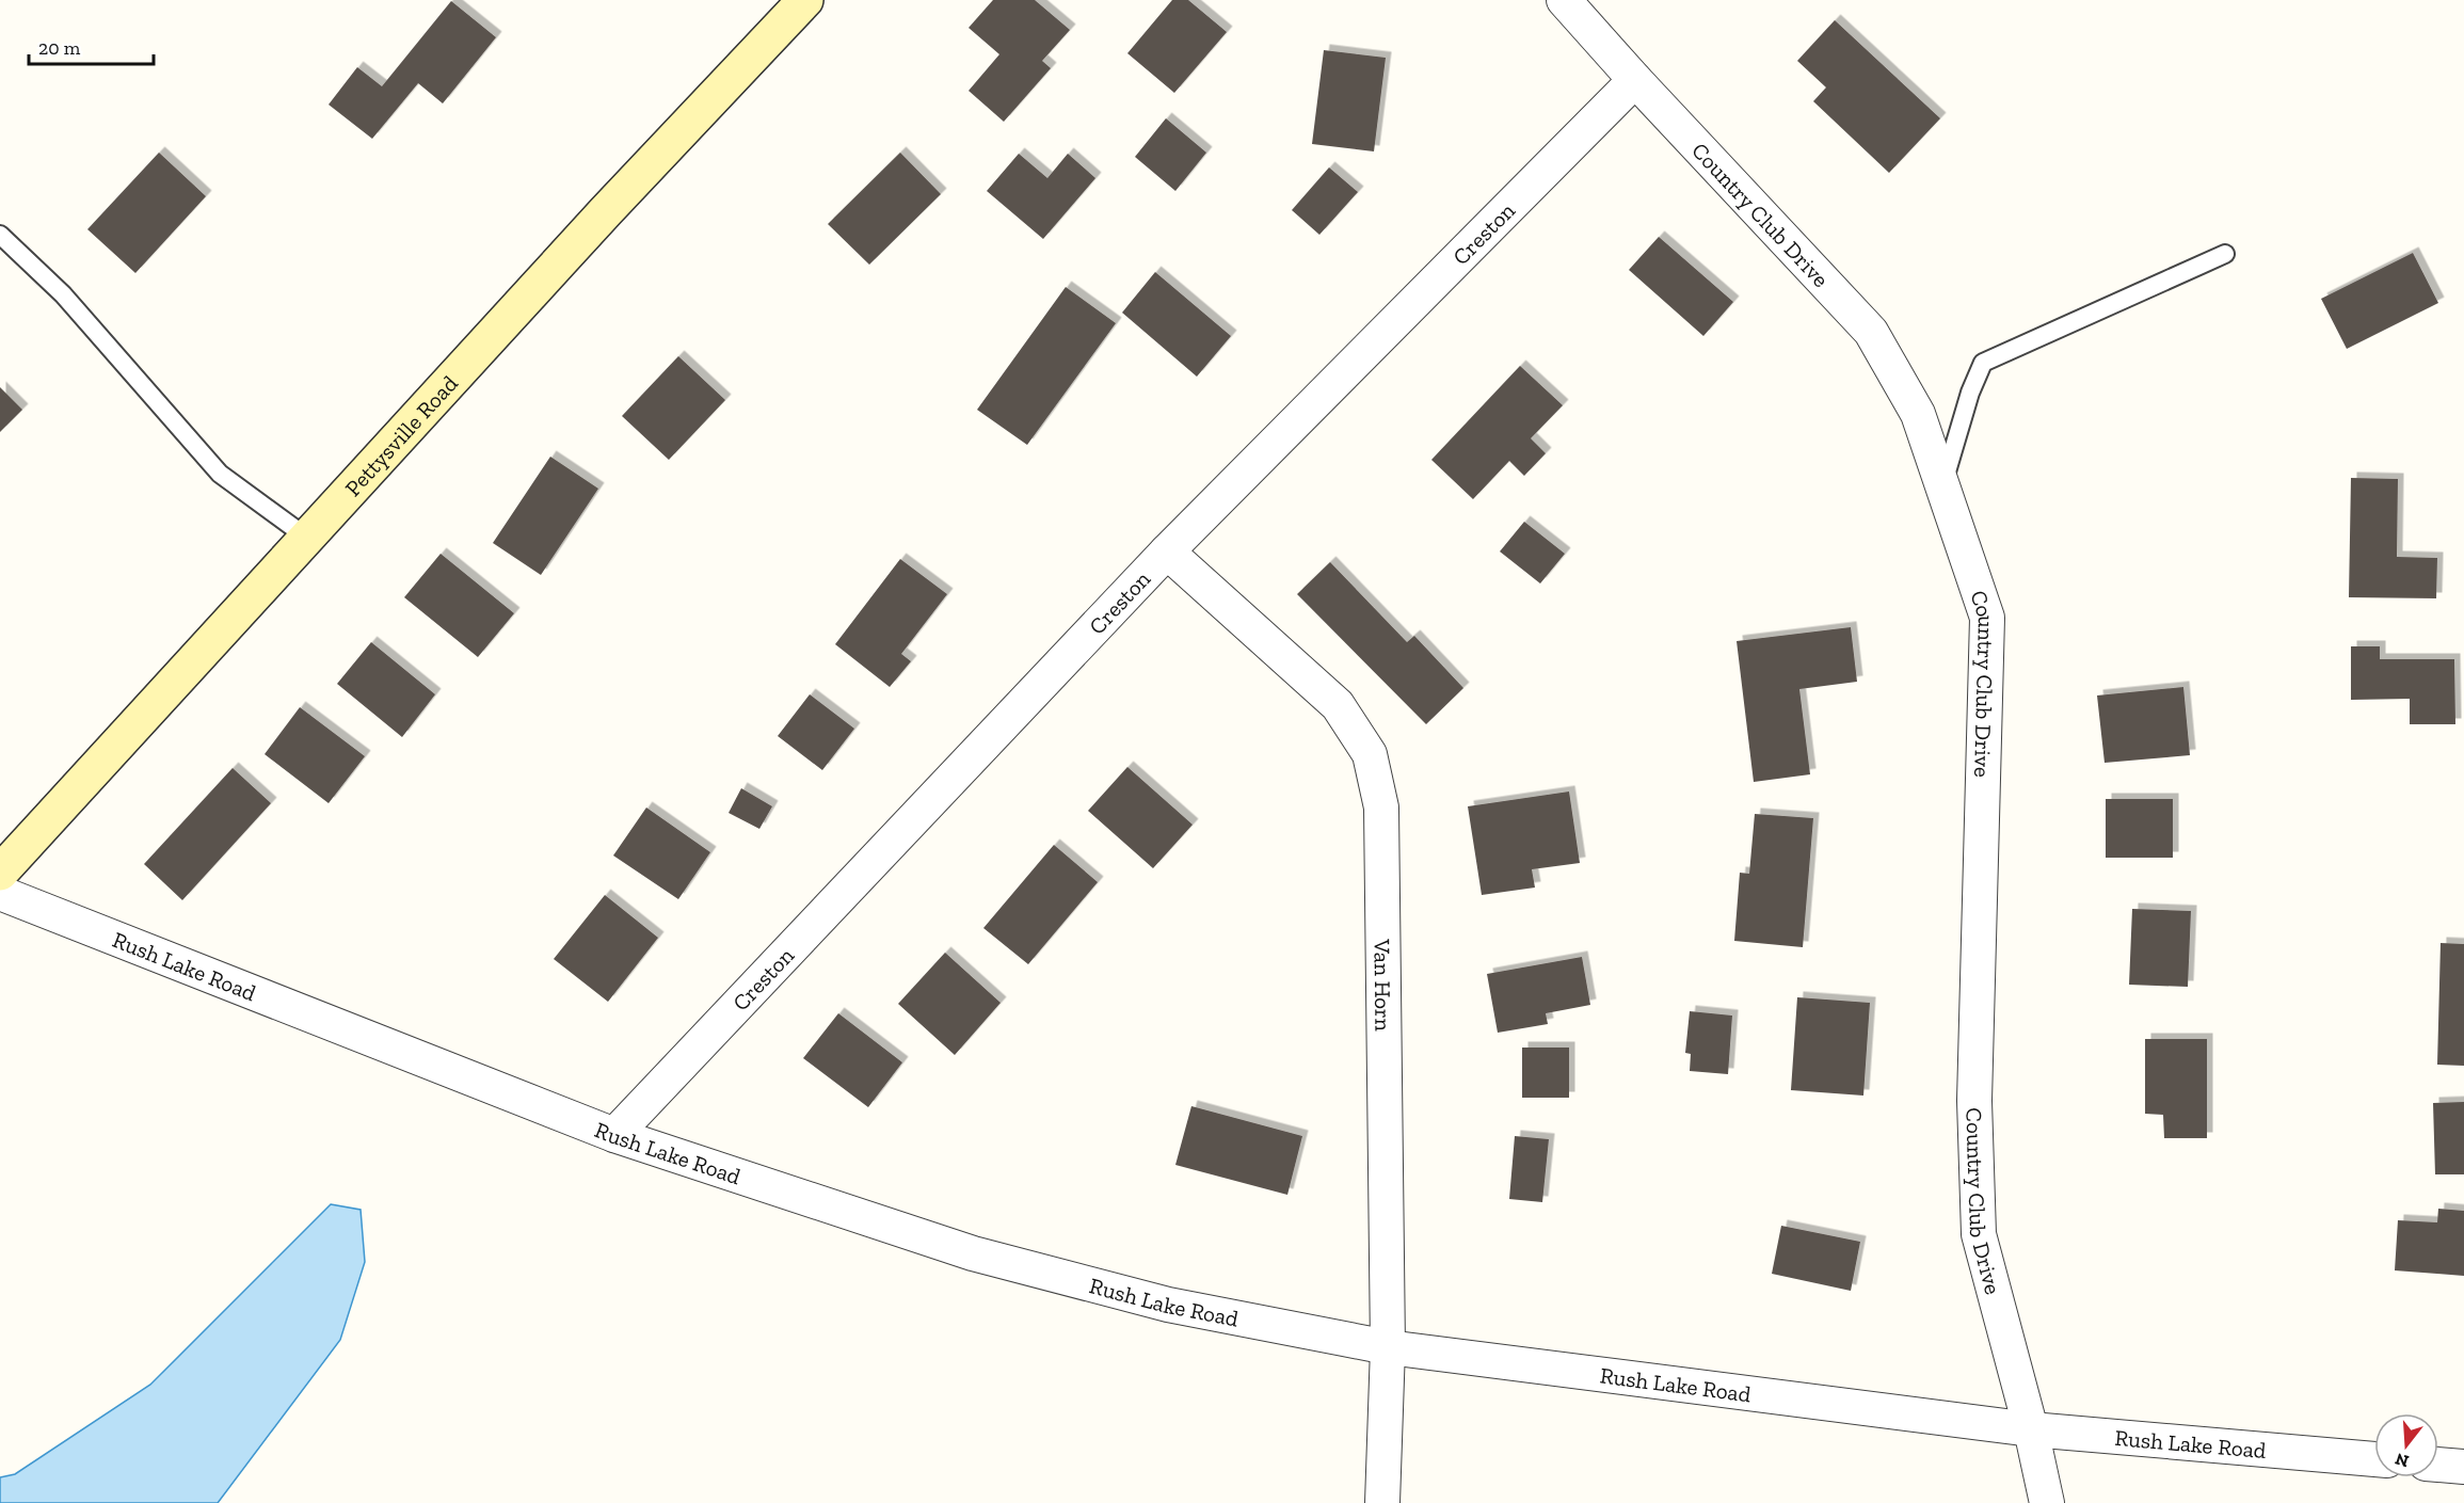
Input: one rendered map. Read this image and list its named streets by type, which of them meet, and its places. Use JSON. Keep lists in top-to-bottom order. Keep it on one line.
{"streets":{"main road":["Pettysville Road"],"street":["Country Club Drive","Creston","Rush Lake Road","Van Horn"]},"crossings":[["Country Club Drive","Creston"],["Country Club Drive","Rush Lake Road"],["Creston","Rush Lake Road"],["Creston","Van Horn"],["Rush Lake Road","Van Horn"]],"scale_bar":"20 m","north":"bottom"}
